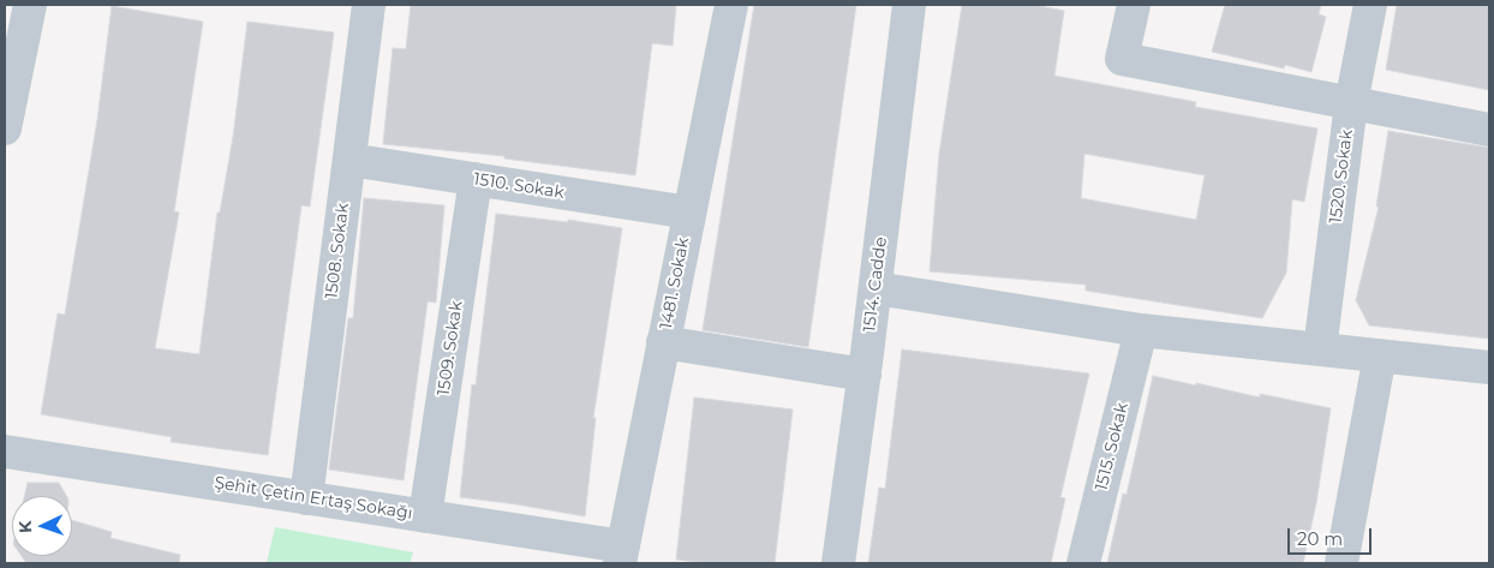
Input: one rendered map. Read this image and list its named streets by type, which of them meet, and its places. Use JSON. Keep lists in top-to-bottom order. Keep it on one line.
{"streets":{"street":["1520. Sokak","1510. Sokak","1508. Sokak","1481. Sokak","1514. Cadde","1509. Sokak","1515. Sokak","Şehit Çetin Ertaş Sokağı"]},"crossings":[["1510. Sokak","1508. Sokak"],["1510. Sokak","1481. Sokak"],["1510. Sokak","1509. Sokak"],["1508. Sokak","Şehit Çetin Ertaş Sokağı"],["1481. Sokak","Şehit Çetin Ertaş Sokağı"],["1509. Sokak","Şehit Çetin Ertaş Sokağı"]],"scale_bar":"20 m","north":"left"}
